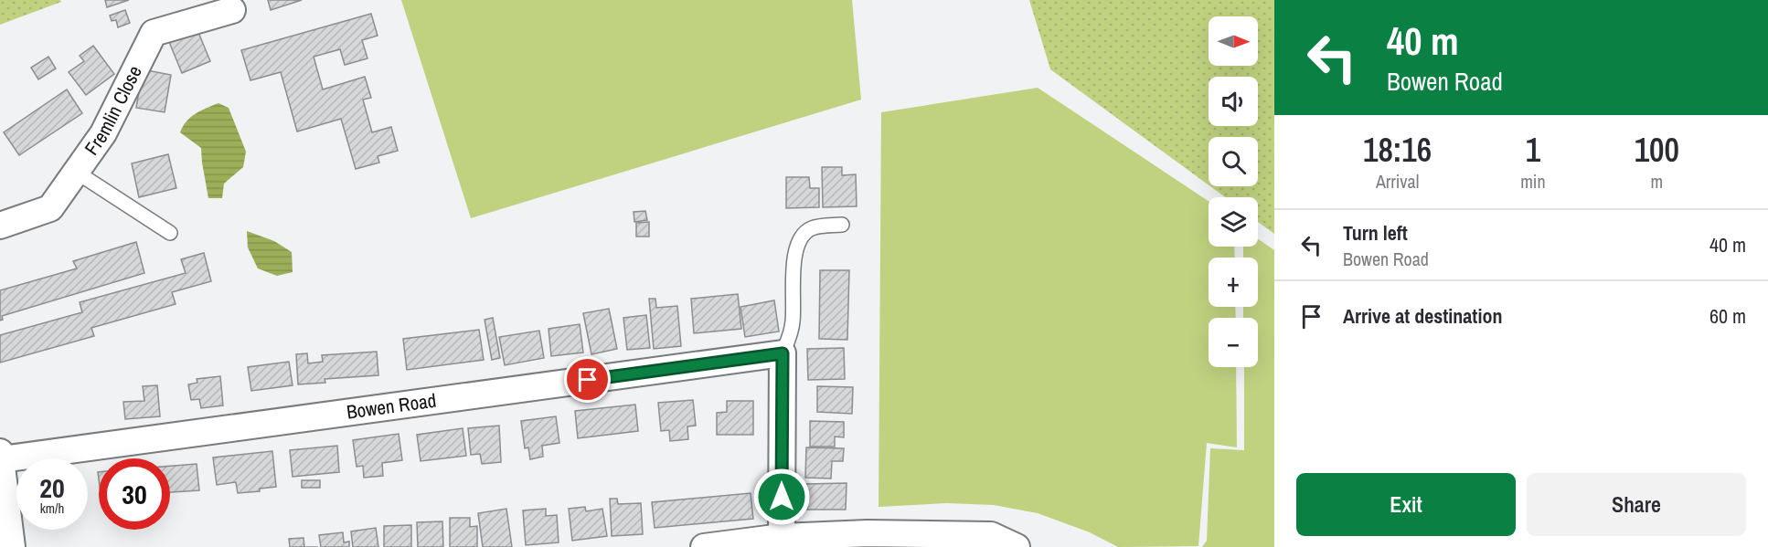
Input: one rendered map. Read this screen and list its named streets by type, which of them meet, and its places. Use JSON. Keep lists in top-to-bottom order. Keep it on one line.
{"streets":{"street":["Fremlin Close","Bowen Road"]},"north":"right","page":{"turn":["40 m","Bowen Road"],"map_buttons":["+","−"],"eta":["18:16","Arrival","1","min","100","m"],"list":[{"name":"Turn left","note":"Bowen Road","value":"40 m"},{"name":"Arrive at destination","value":"60 m"}],"speed":"20 km/h","limit":"30","buttons":["Exit","Share"]}}
